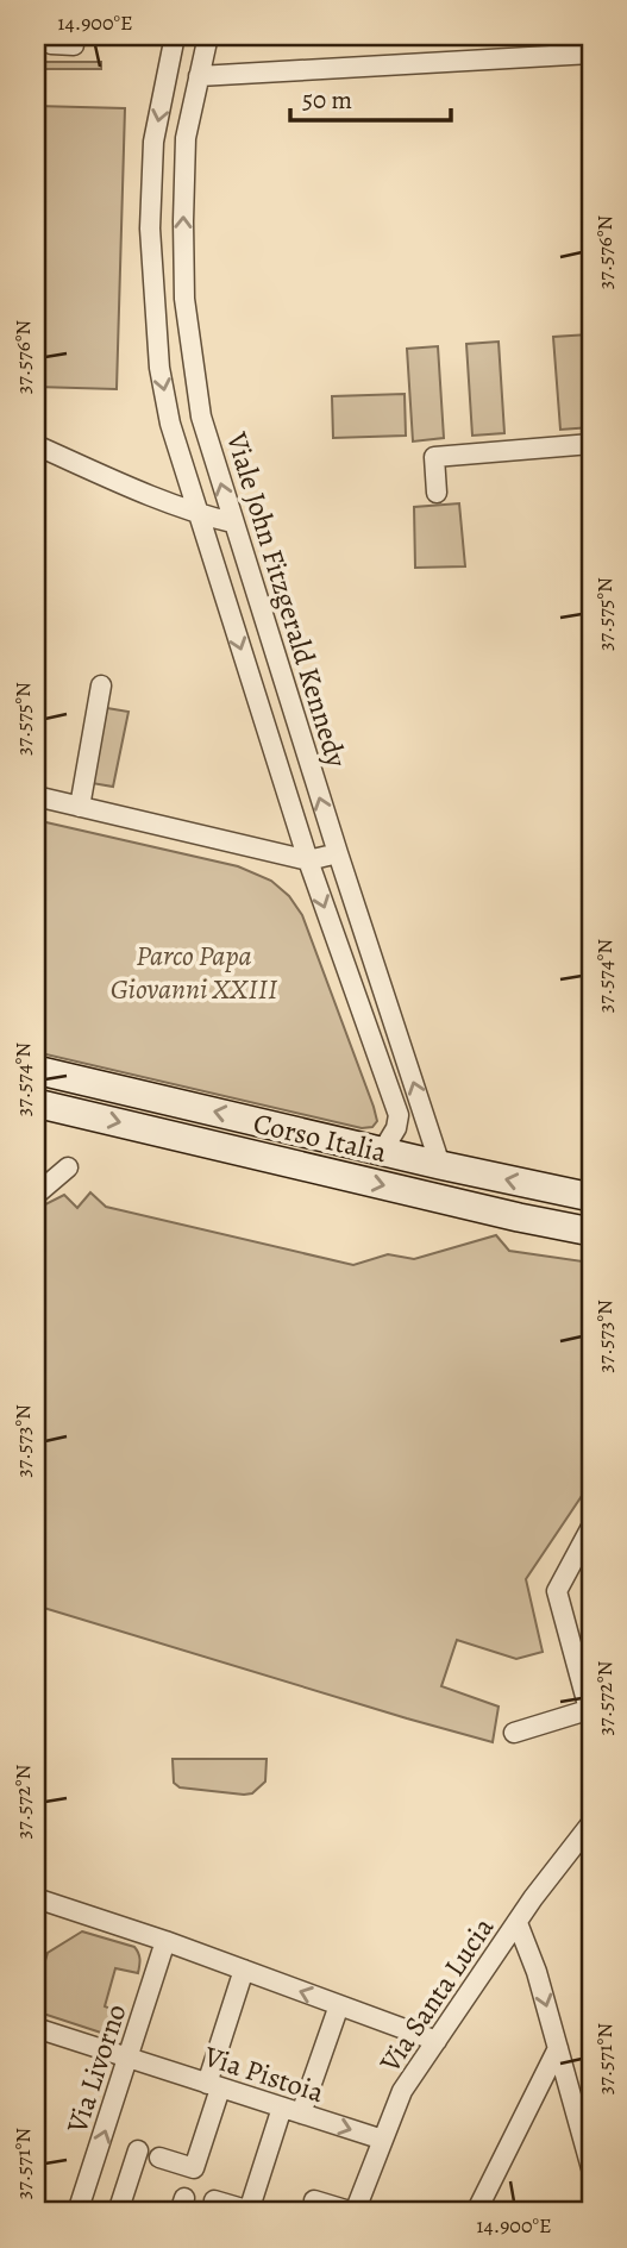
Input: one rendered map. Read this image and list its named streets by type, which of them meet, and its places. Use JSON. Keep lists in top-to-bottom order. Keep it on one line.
{"streets":{"main road":["Corso Italia"],"street":["Viale John Fitzgerald Kennedy","Via Santa Lucia","Via Livorno","Via Pistoia"]},"crossings":[["Viale John Fitzgerald Kennedy","Corso Italia"],["Via Santa Lucia","Via Pistoia"],["Via Livorno","Via Pistoia"]],"parks":["Parco Papa Giovanni XXIII"],"scale_bar":"50 m","coordinates":["14.900°E","37.576°N","37.575°N","37.574°N","37.573°N","37.572°N","37.571°N"]}
